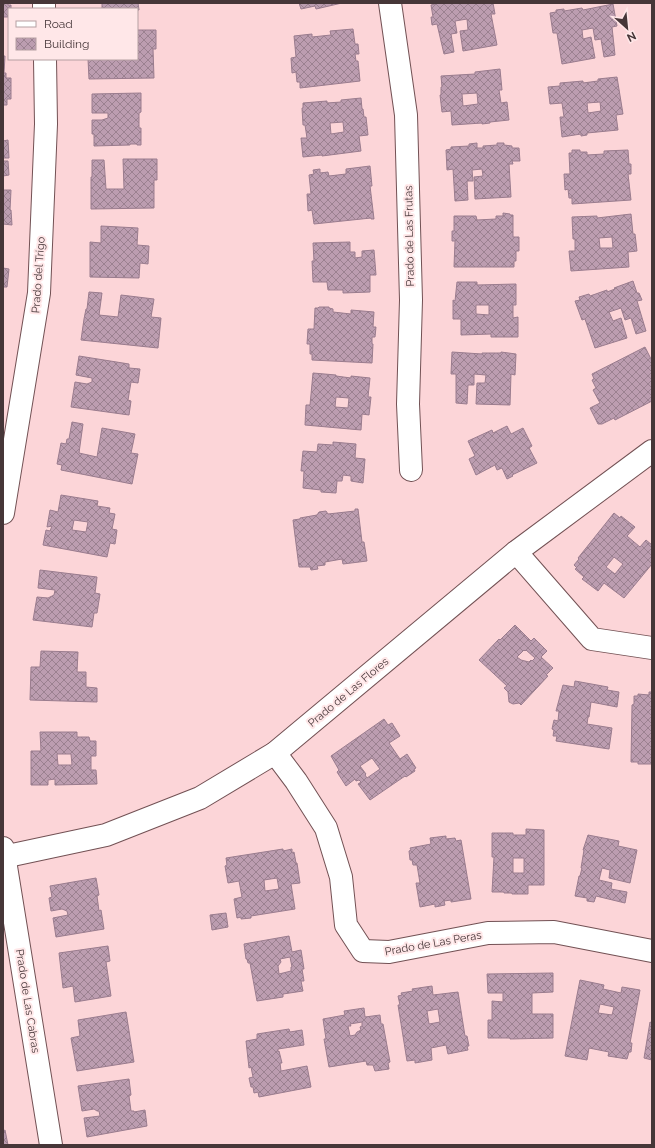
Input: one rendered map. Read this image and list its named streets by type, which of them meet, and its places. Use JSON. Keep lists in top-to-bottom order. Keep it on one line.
{"streets":{"street":["Prado de Las Frutas","Prado del Trigo","Prado de Las Flores","Prado de Las Peras","Prado de Las Cabras"]},"crossings":[["Prado de Las Flores","Prado de Las Peras"],["Prado de Las Flores","Prado de Las Cabras"]],"legend":["Road","Building"],"north":"bottom right"}
